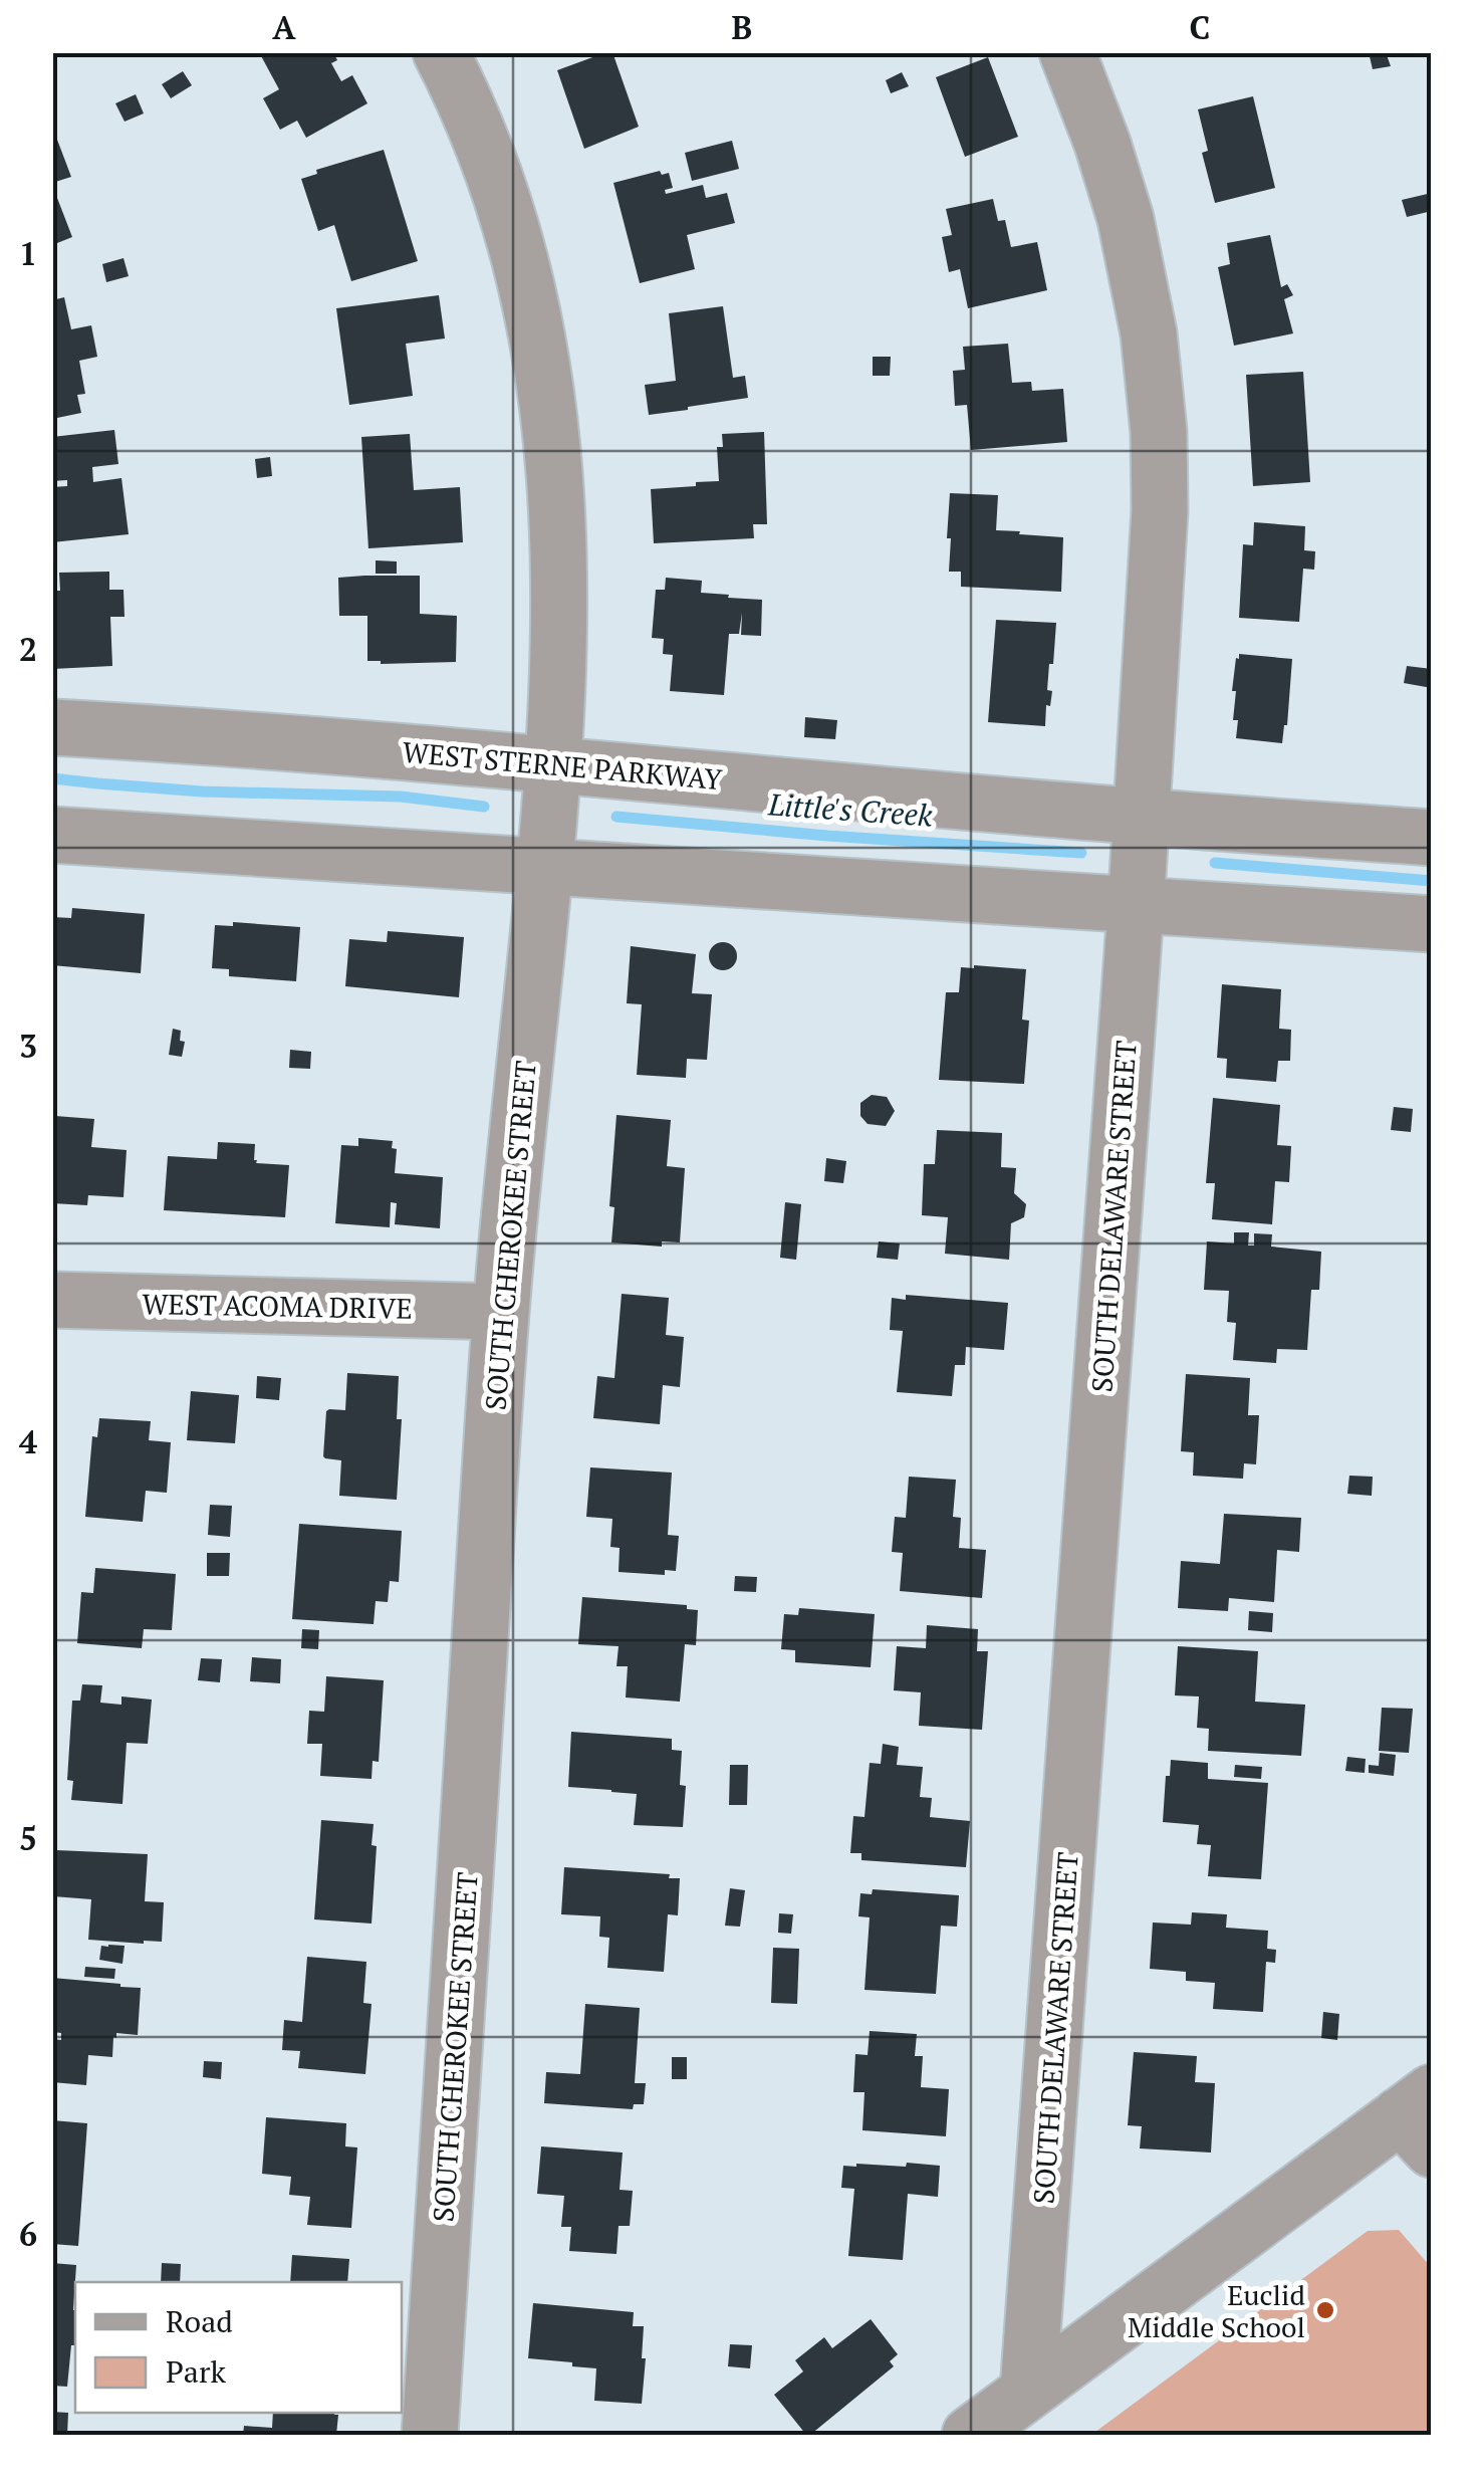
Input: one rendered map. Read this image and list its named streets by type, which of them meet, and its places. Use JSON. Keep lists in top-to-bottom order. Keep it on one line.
{"streets":{"street":["WEST STERNE PARKWAY","SOUTH DELAWARE STREET","SOUTH CHEROKEE STREET","WEST ACOMA DRIVE"]},"crossings":[["WEST STERNE PARKWAY","SOUTH DELAWARE STREET"],["WEST STERNE PARKWAY","SOUTH CHEROKEE STREET"],["SOUTH CHEROKEE STREET","WEST ACOMA DRIVE"]],"water":["Little's Creek"],"places":["Euclid Middle School"],"legend":["Road","Park"],"grid":{"columns":["A","B","C"],"rows":["1","2","3","4","5","6"]}}
